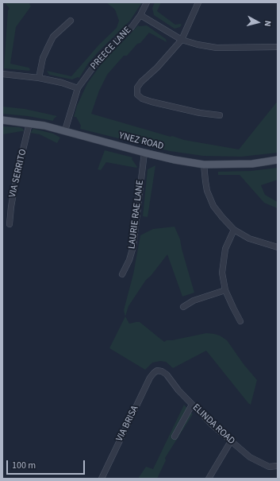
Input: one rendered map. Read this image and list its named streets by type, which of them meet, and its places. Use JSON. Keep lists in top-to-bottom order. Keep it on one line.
{"streets":{"main road":["YNEZ ROAD"],"street":["PREECE LANE","VIA SERRITO","LAURIE RAE LANE","VIA BRISA","ELINDA ROAD"]},"crossings":[["PREECE LANE","YNEZ ROAD"],["YNEZ ROAD","VIA SERRITO"],["YNEZ ROAD","LAURIE RAE LANE"],["VIA BRISA","ELINDA ROAD"]],"scale_bar":"100 m","north":"right"}
